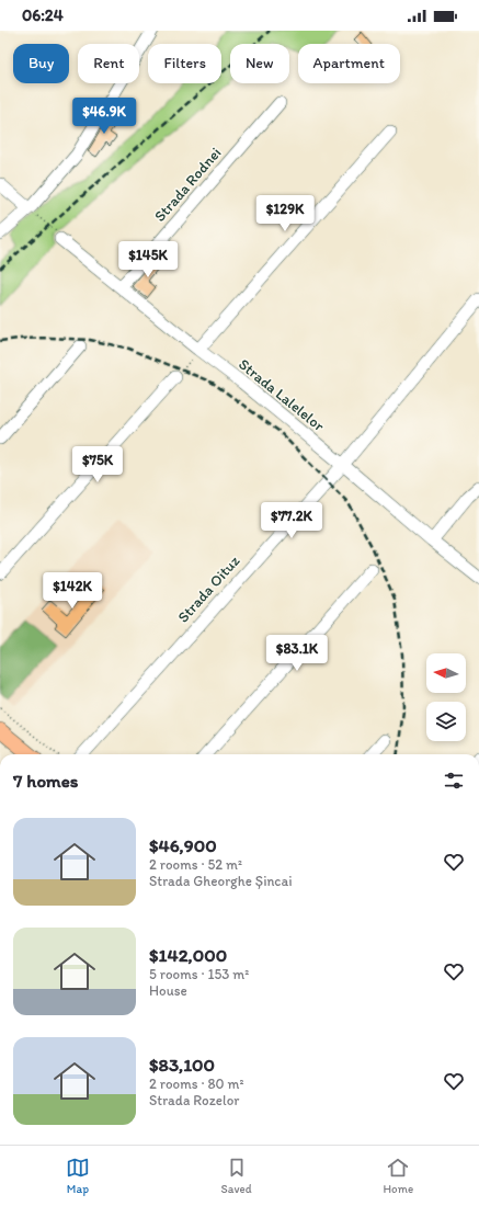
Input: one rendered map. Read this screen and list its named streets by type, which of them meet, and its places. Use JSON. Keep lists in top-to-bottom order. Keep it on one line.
{"streets":{"street":["Strada Rodnei","Strada Lalelelor","Strada Oituz"]},"crossings":[["Strada Rodnei","Strada Lalelelor"],["Strada Lalelelor","Strada Oituz"]],"north":"left","page":{"status":"06:24","chip":["Buy","Rent","Filters","New","Apartment"],"price":["$46.9K","$129K","$145K","$75K","$77.2K","$142K","$83.1K"],"heading":"7 homes","list":[{"name":"$46,900","note":"2 rooms · 52 m² · Strada Gheorghe Șincai"},{"name":"$142,000","note":"5 rooms · 153 m² · House"},{"name":"$83,100","note":"2 rooms · 80 m² · Strada Rozelor"}],"tabs":["Map","Saved","Home"]}}
